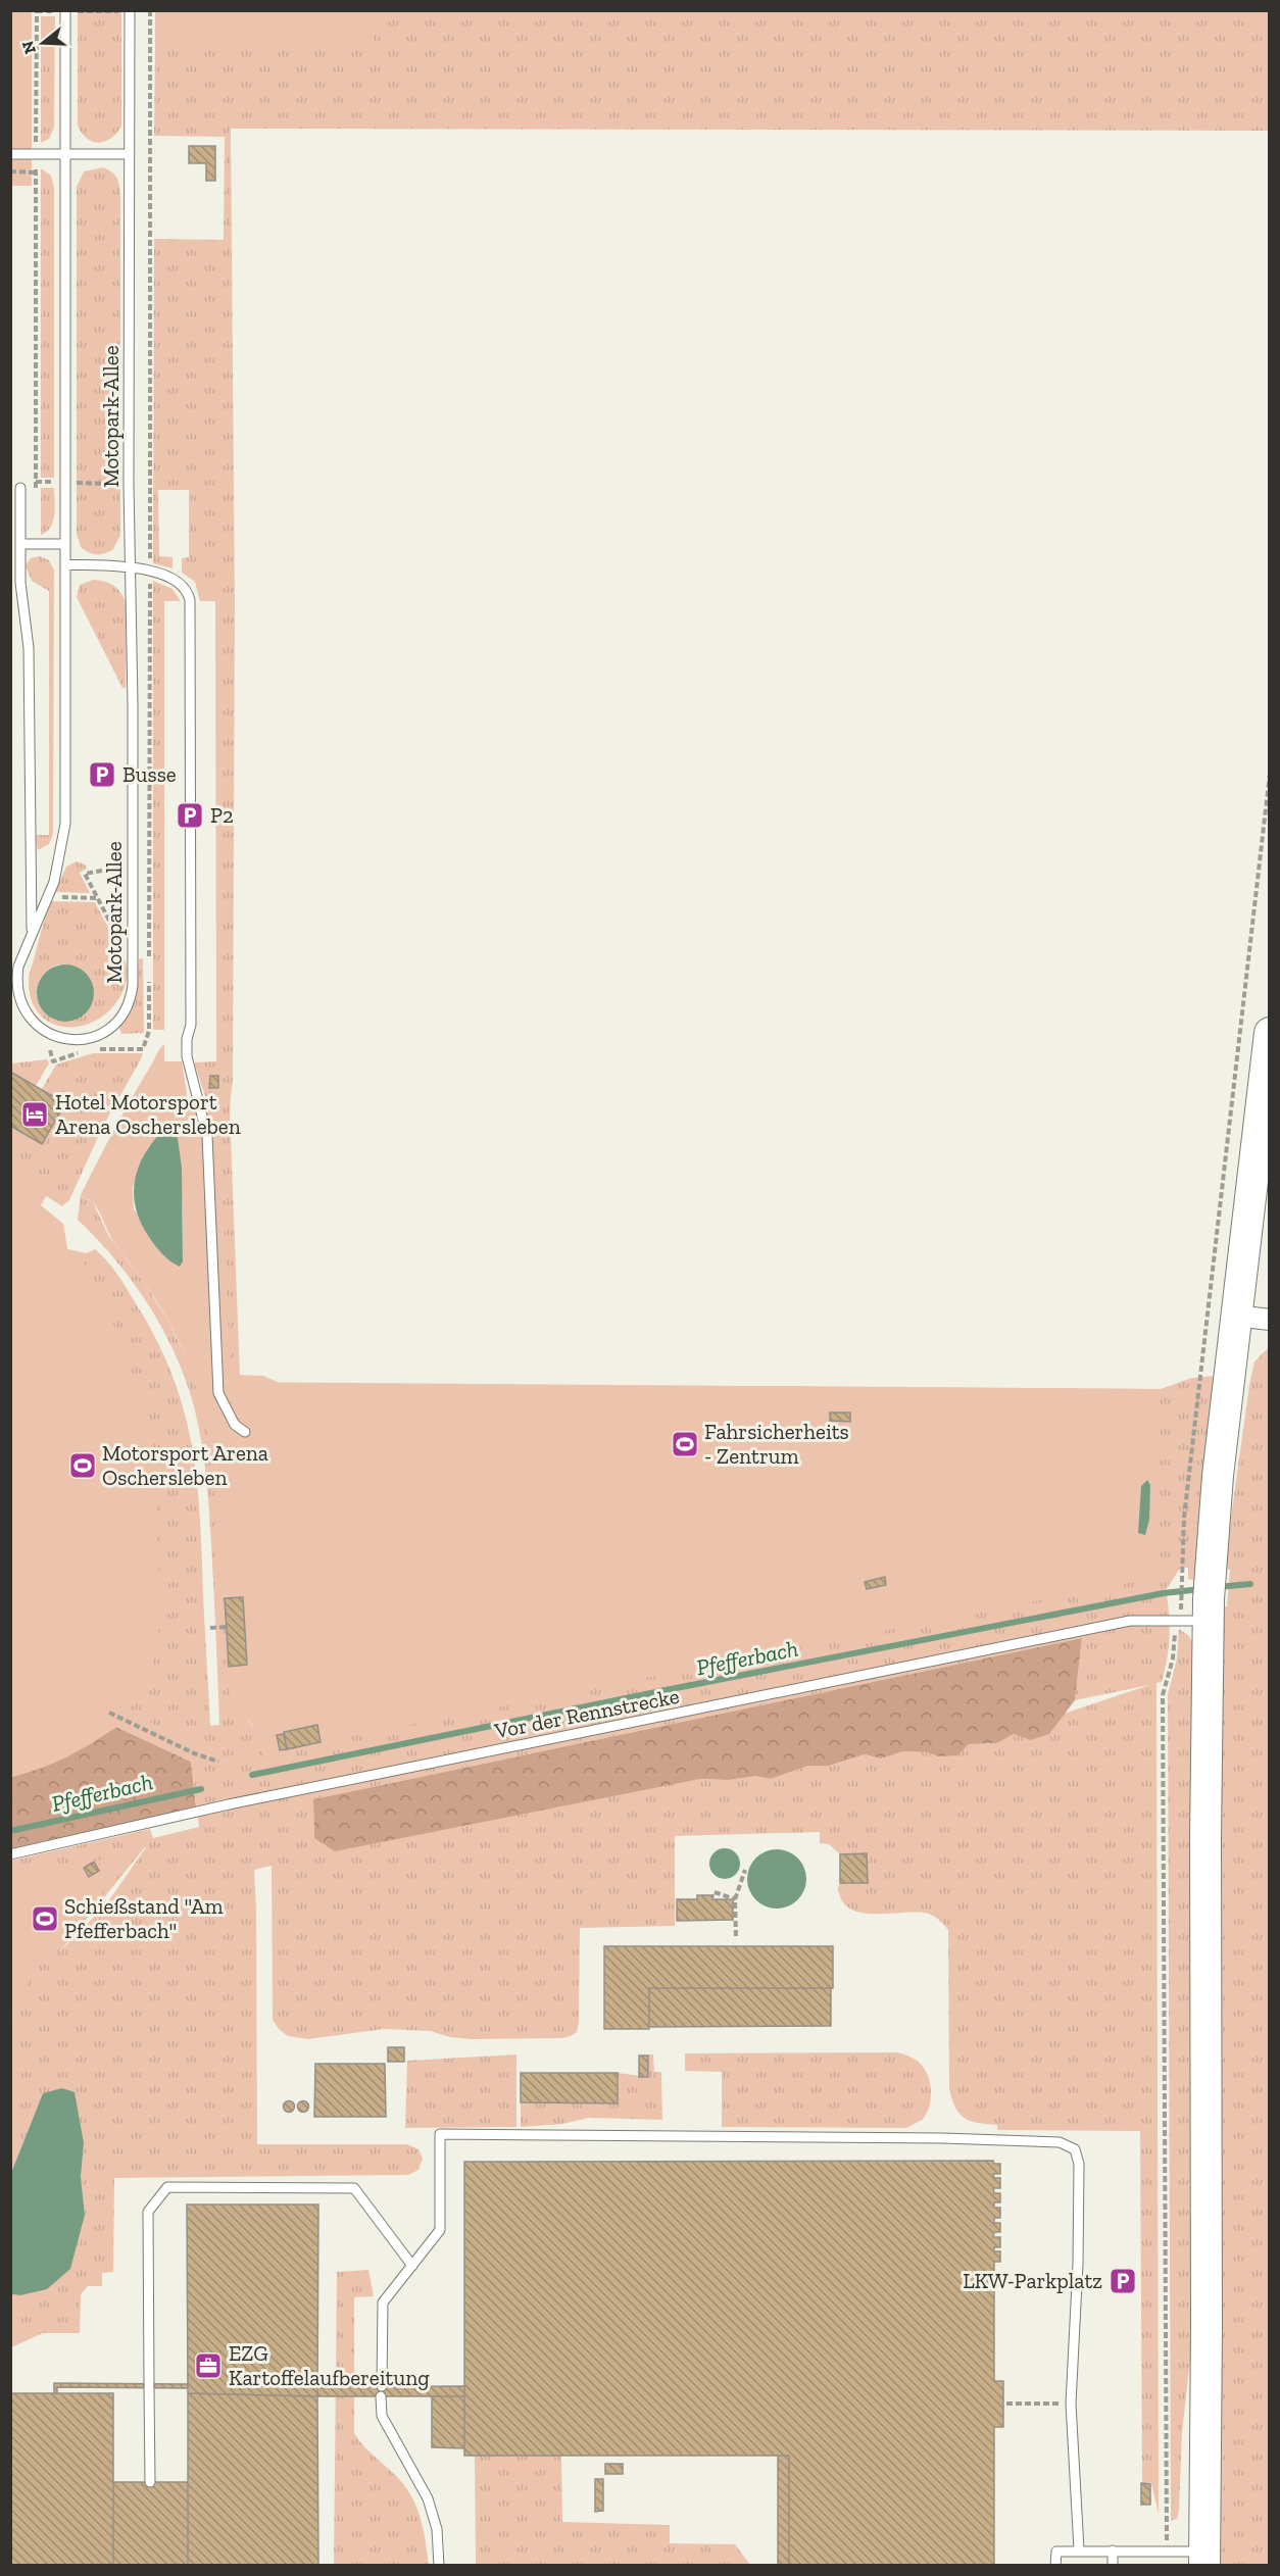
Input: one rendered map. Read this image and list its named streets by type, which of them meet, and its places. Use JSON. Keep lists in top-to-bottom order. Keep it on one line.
{"streets":{"lane":["Motopark-Allee","Vor der Rennstrecke"]},"water":["Pfefferbach"],"places":{"parking":["Busse","P2","LKW-Parkplatz"],"hotel":["Hotel Motorsport Arena Oschersleben"],"sports":["Fahrsicherheits - Zentrum","Motorsport Arena Oschersleben","Schießstand \"Am Pfefferbach\""],"office":["EZG Kartoffelaufbereitung"]},"north":"left"}
